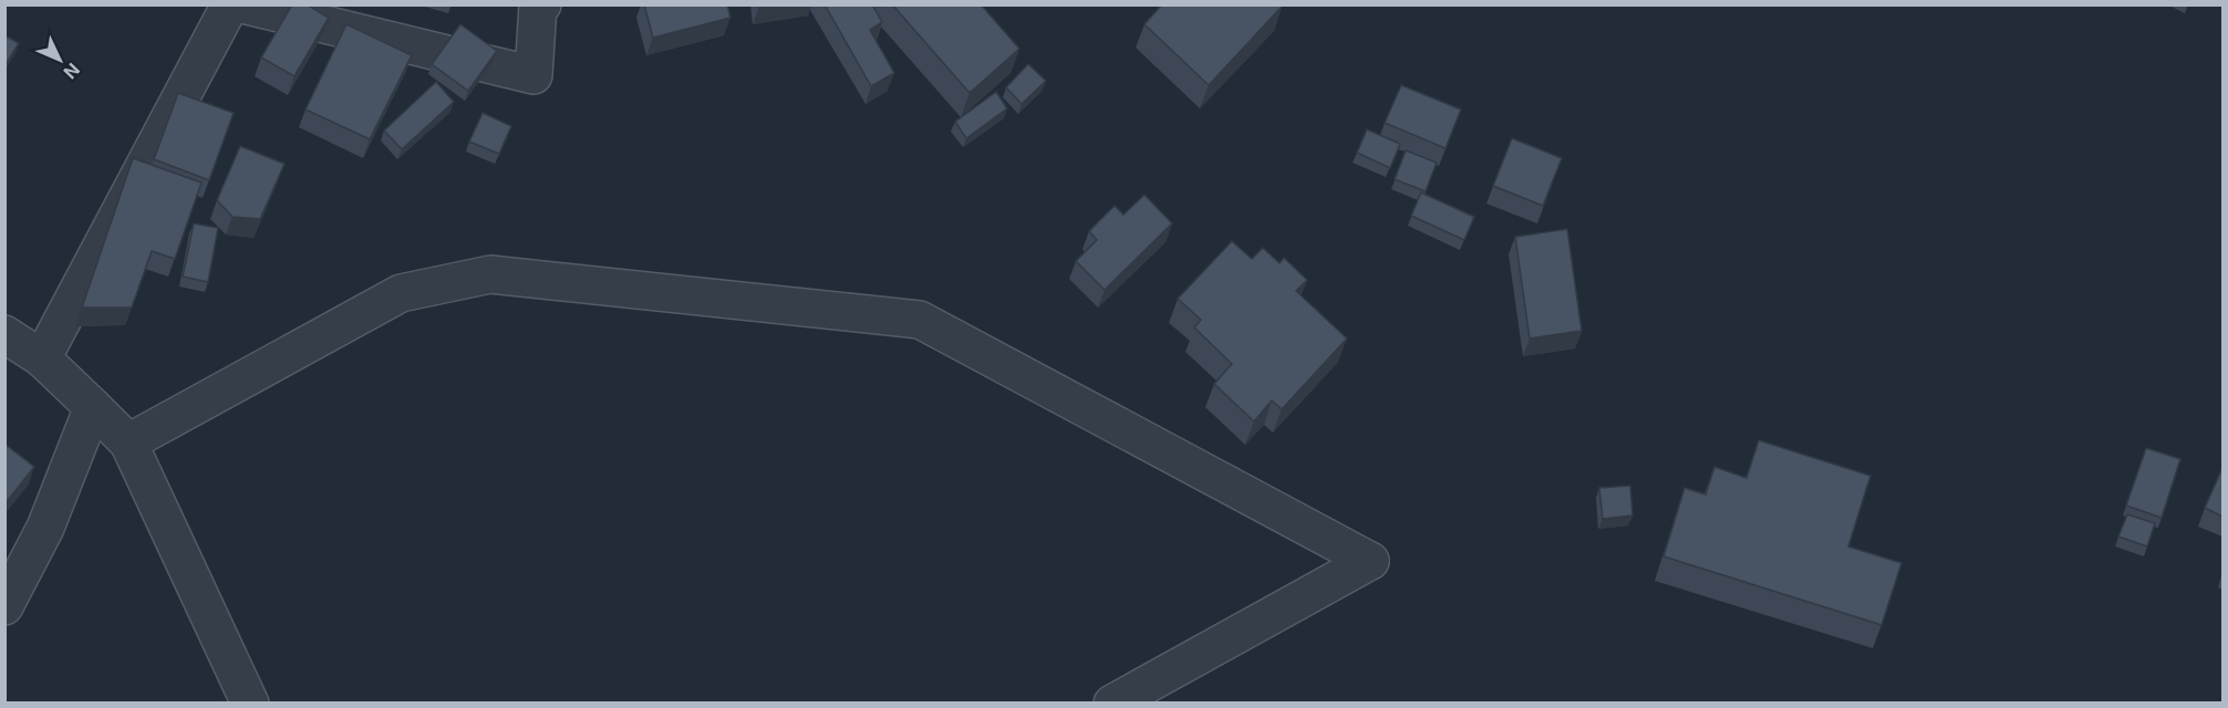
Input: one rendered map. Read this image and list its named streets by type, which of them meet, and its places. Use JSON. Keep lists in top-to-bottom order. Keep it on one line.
{"north":"bottom right"}
